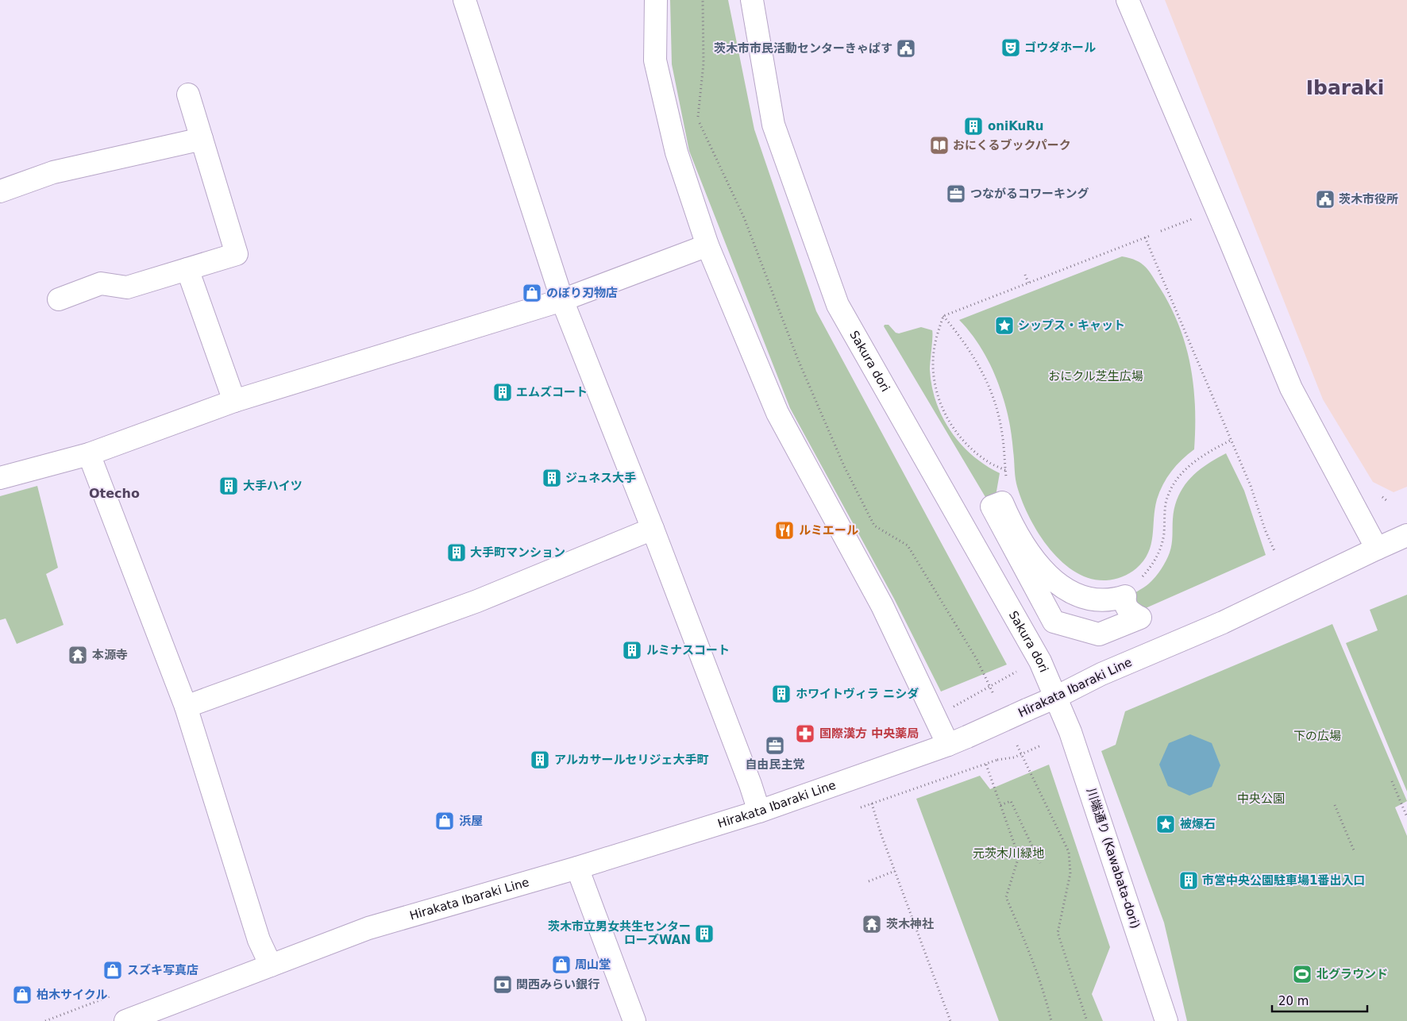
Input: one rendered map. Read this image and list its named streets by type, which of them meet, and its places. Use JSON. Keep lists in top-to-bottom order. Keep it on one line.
{"streets":{"street":["Sakura dori","Hirakata Ibaraki Line","川端通り (Kawabata-dori)"]},"crossings":[["Sakura dori","Hirakata Ibaraki Line"],["Sakura dori","川端通り (Kawabata-dori)"],["Hirakata Ibaraki Line","川端通り (Kawabata-dori)"]],"districts":["Ibaraki","Otecho"],"parks":["おにクル芝生広場","下の広場","中央公園","元茨木川緑地"],"places":{"theatre":["ゴウダホール"],"public building":["茨木市市民活動センターきゃぱす","茨木市役所"],"building":["oniKuRu","エムズコート","ジュネス大手","大手ハイツ","大手町マンション","ルミナスコート","ホワイトヴィラ ニシダ","アルカサールセリジェ大手町","市営中央公園駐車場1番出入口","茨木市立男女共生センター ローズWAN"],"library":["おにくるブックパーク"],"office":["つながるコワーキング","自由民主党"],"shop":["のぼり刃物店","浜屋","周山堂","スズキ写真店","柏木サイクル"],"place":["シップス・キャット","被爆石"],"restaurant":["ルミエール"],"temple":["本源寺","茨木神社"],"pharmacy":["国際漢方 中央薬局"],"sports":["北グラウンド"],"bank":["関西みらい銀行"]},"scale_bar":"20 m"}
